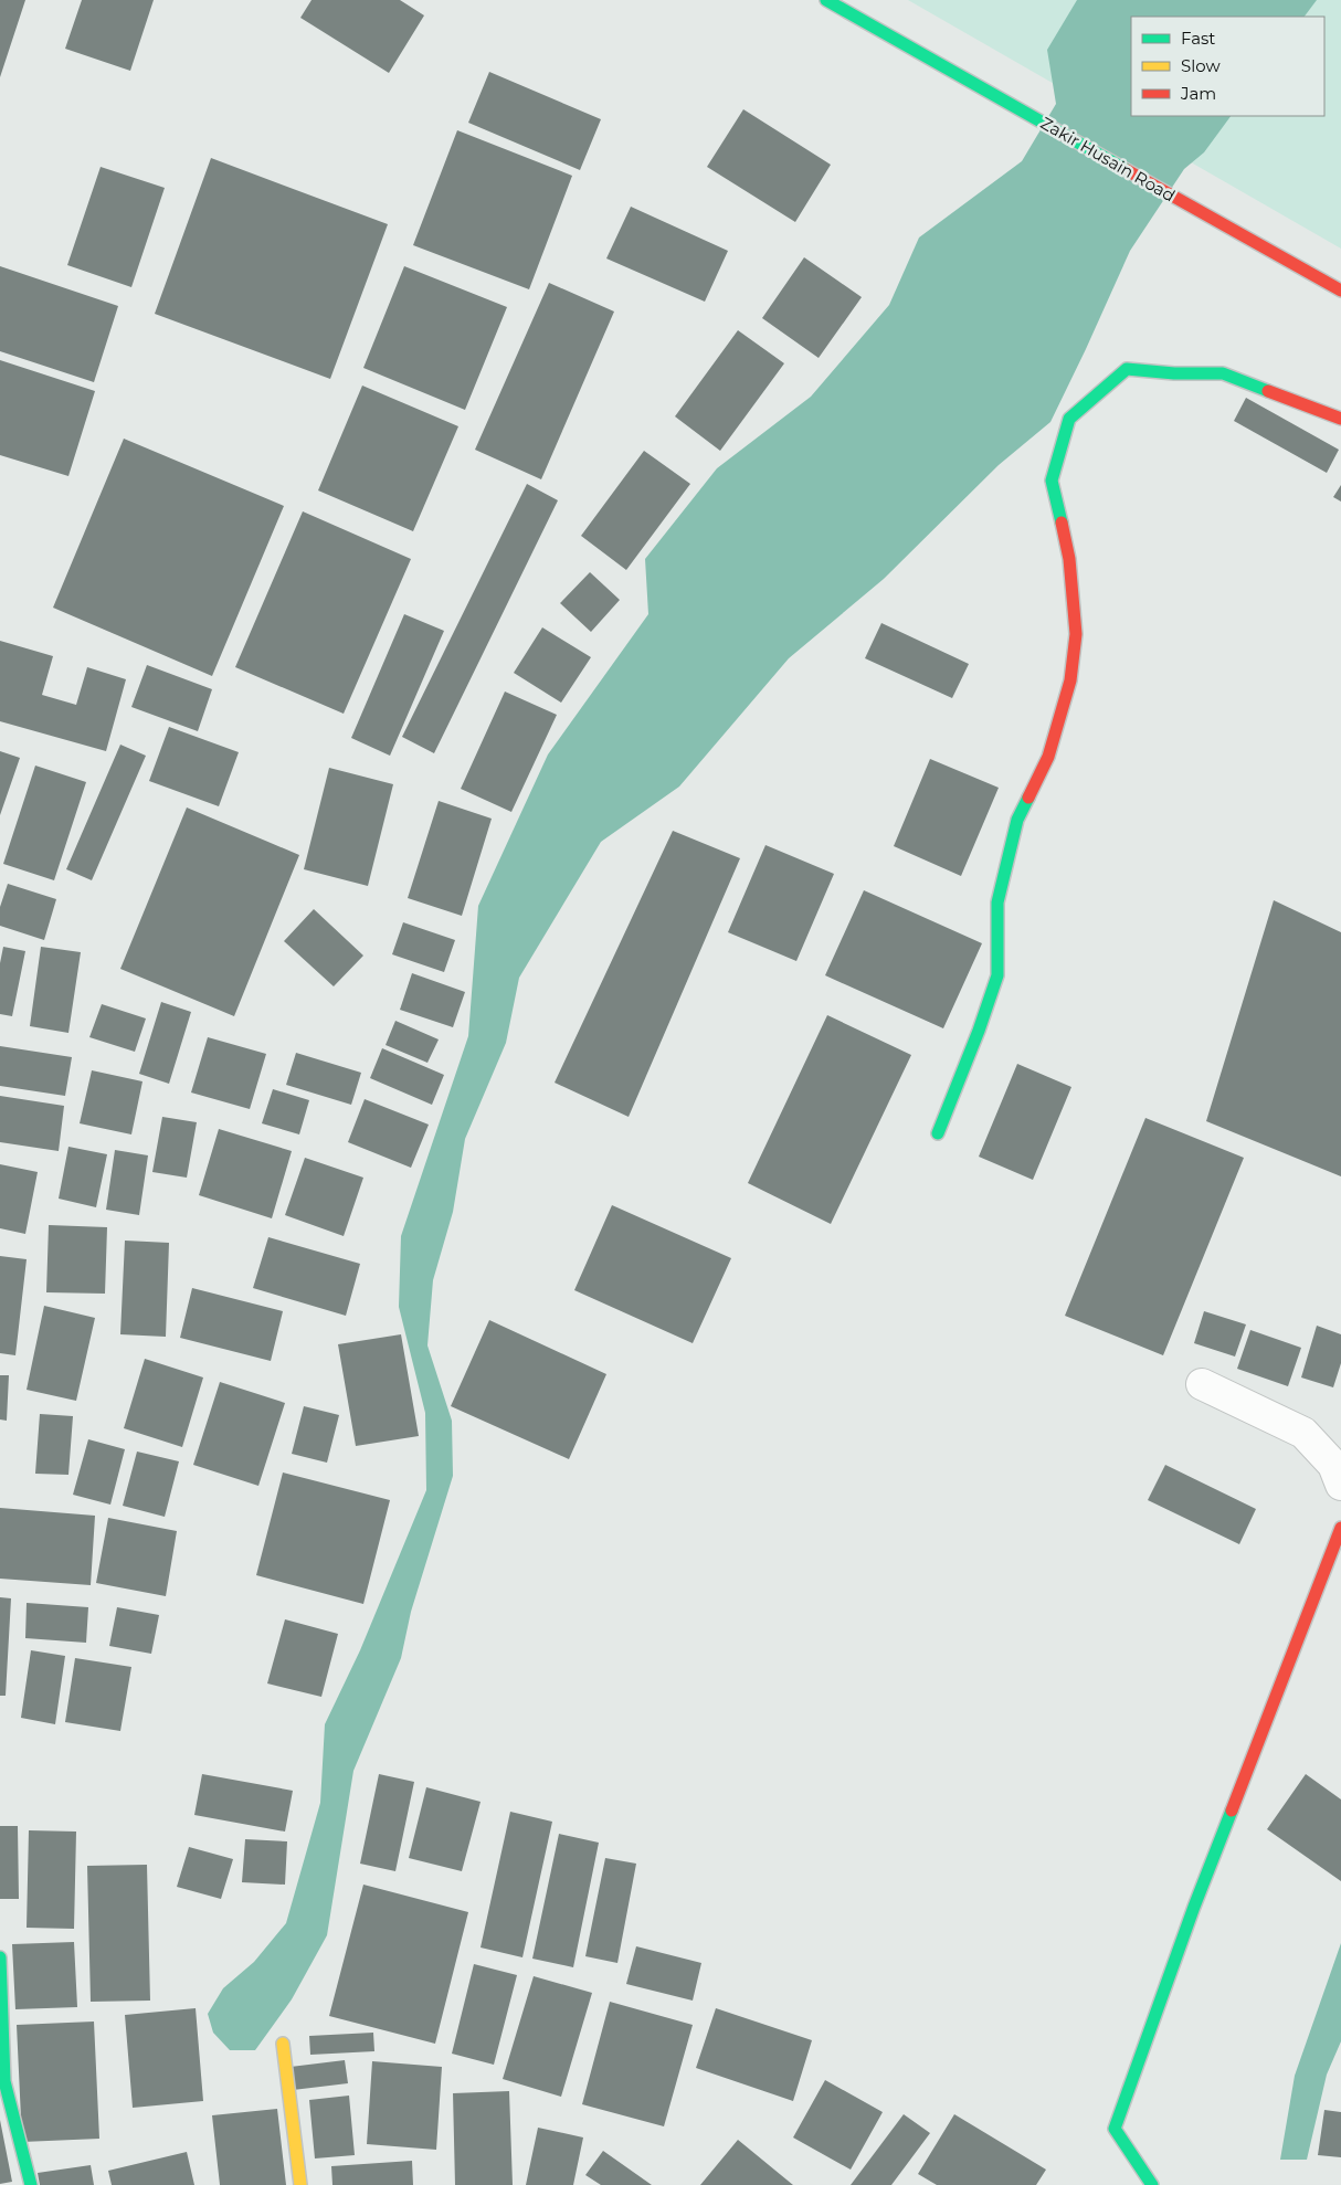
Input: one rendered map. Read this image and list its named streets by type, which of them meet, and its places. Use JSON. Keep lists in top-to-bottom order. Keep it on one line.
{"streets":{"street":["Zakir Husain Road"]},"legend":["Fast","Slow","Jam"]}
